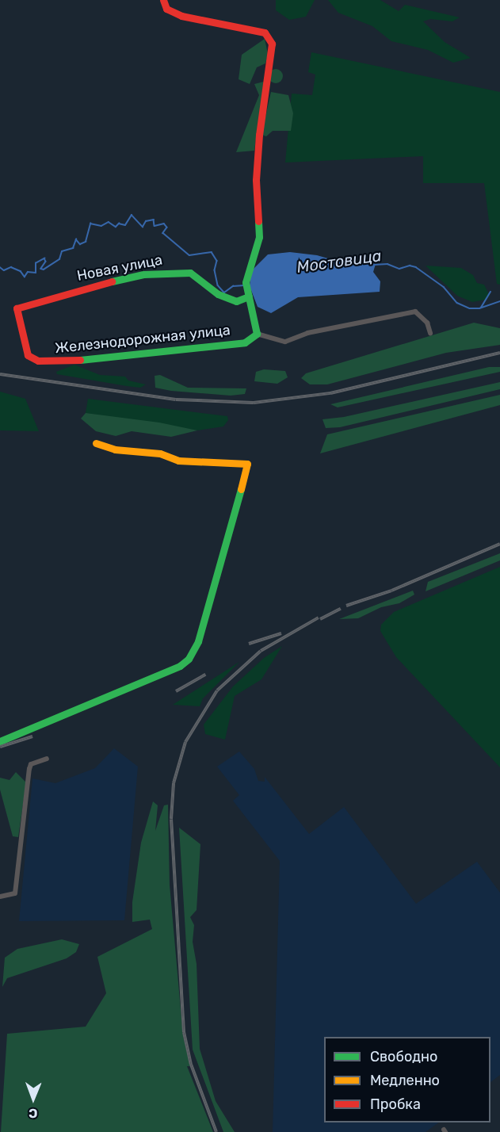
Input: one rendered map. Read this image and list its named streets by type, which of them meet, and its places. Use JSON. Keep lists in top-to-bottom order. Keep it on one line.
{"streets":{"street":["Новая улица","Железнодорожная улица"]},"crossings":[["Новая улица","Железнодорожная улица"]],"water":["Мостовица"],"legend":["Свободно","Медленно","Пробка"],"north":"bottom"}
